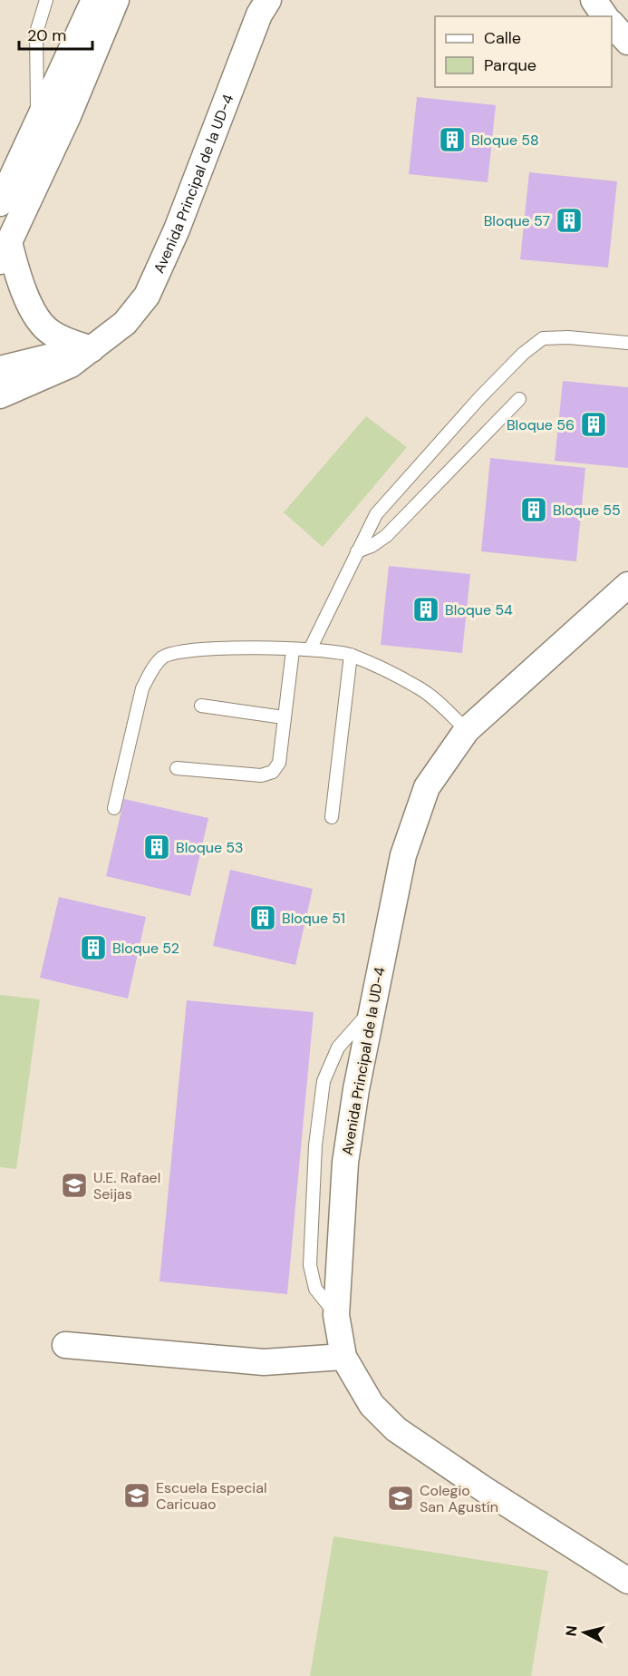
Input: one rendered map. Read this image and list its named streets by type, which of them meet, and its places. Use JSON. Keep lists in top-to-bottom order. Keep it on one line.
{"streets":{"street":["Avenida Principal de la UD-4"]},"places":{"building":["Bloque 58","Bloque 57","Bloque 56","Bloque 55","Bloque 54","Bloque 53","Bloque 51","Bloque 52"],"school or university":["U.E. Rafael Seijas","Escuela Especial Caricuao","Colegio San Agustín"]},"legend":["Calle","Parque"],"scale_bar":"20 m","north":"left"}
